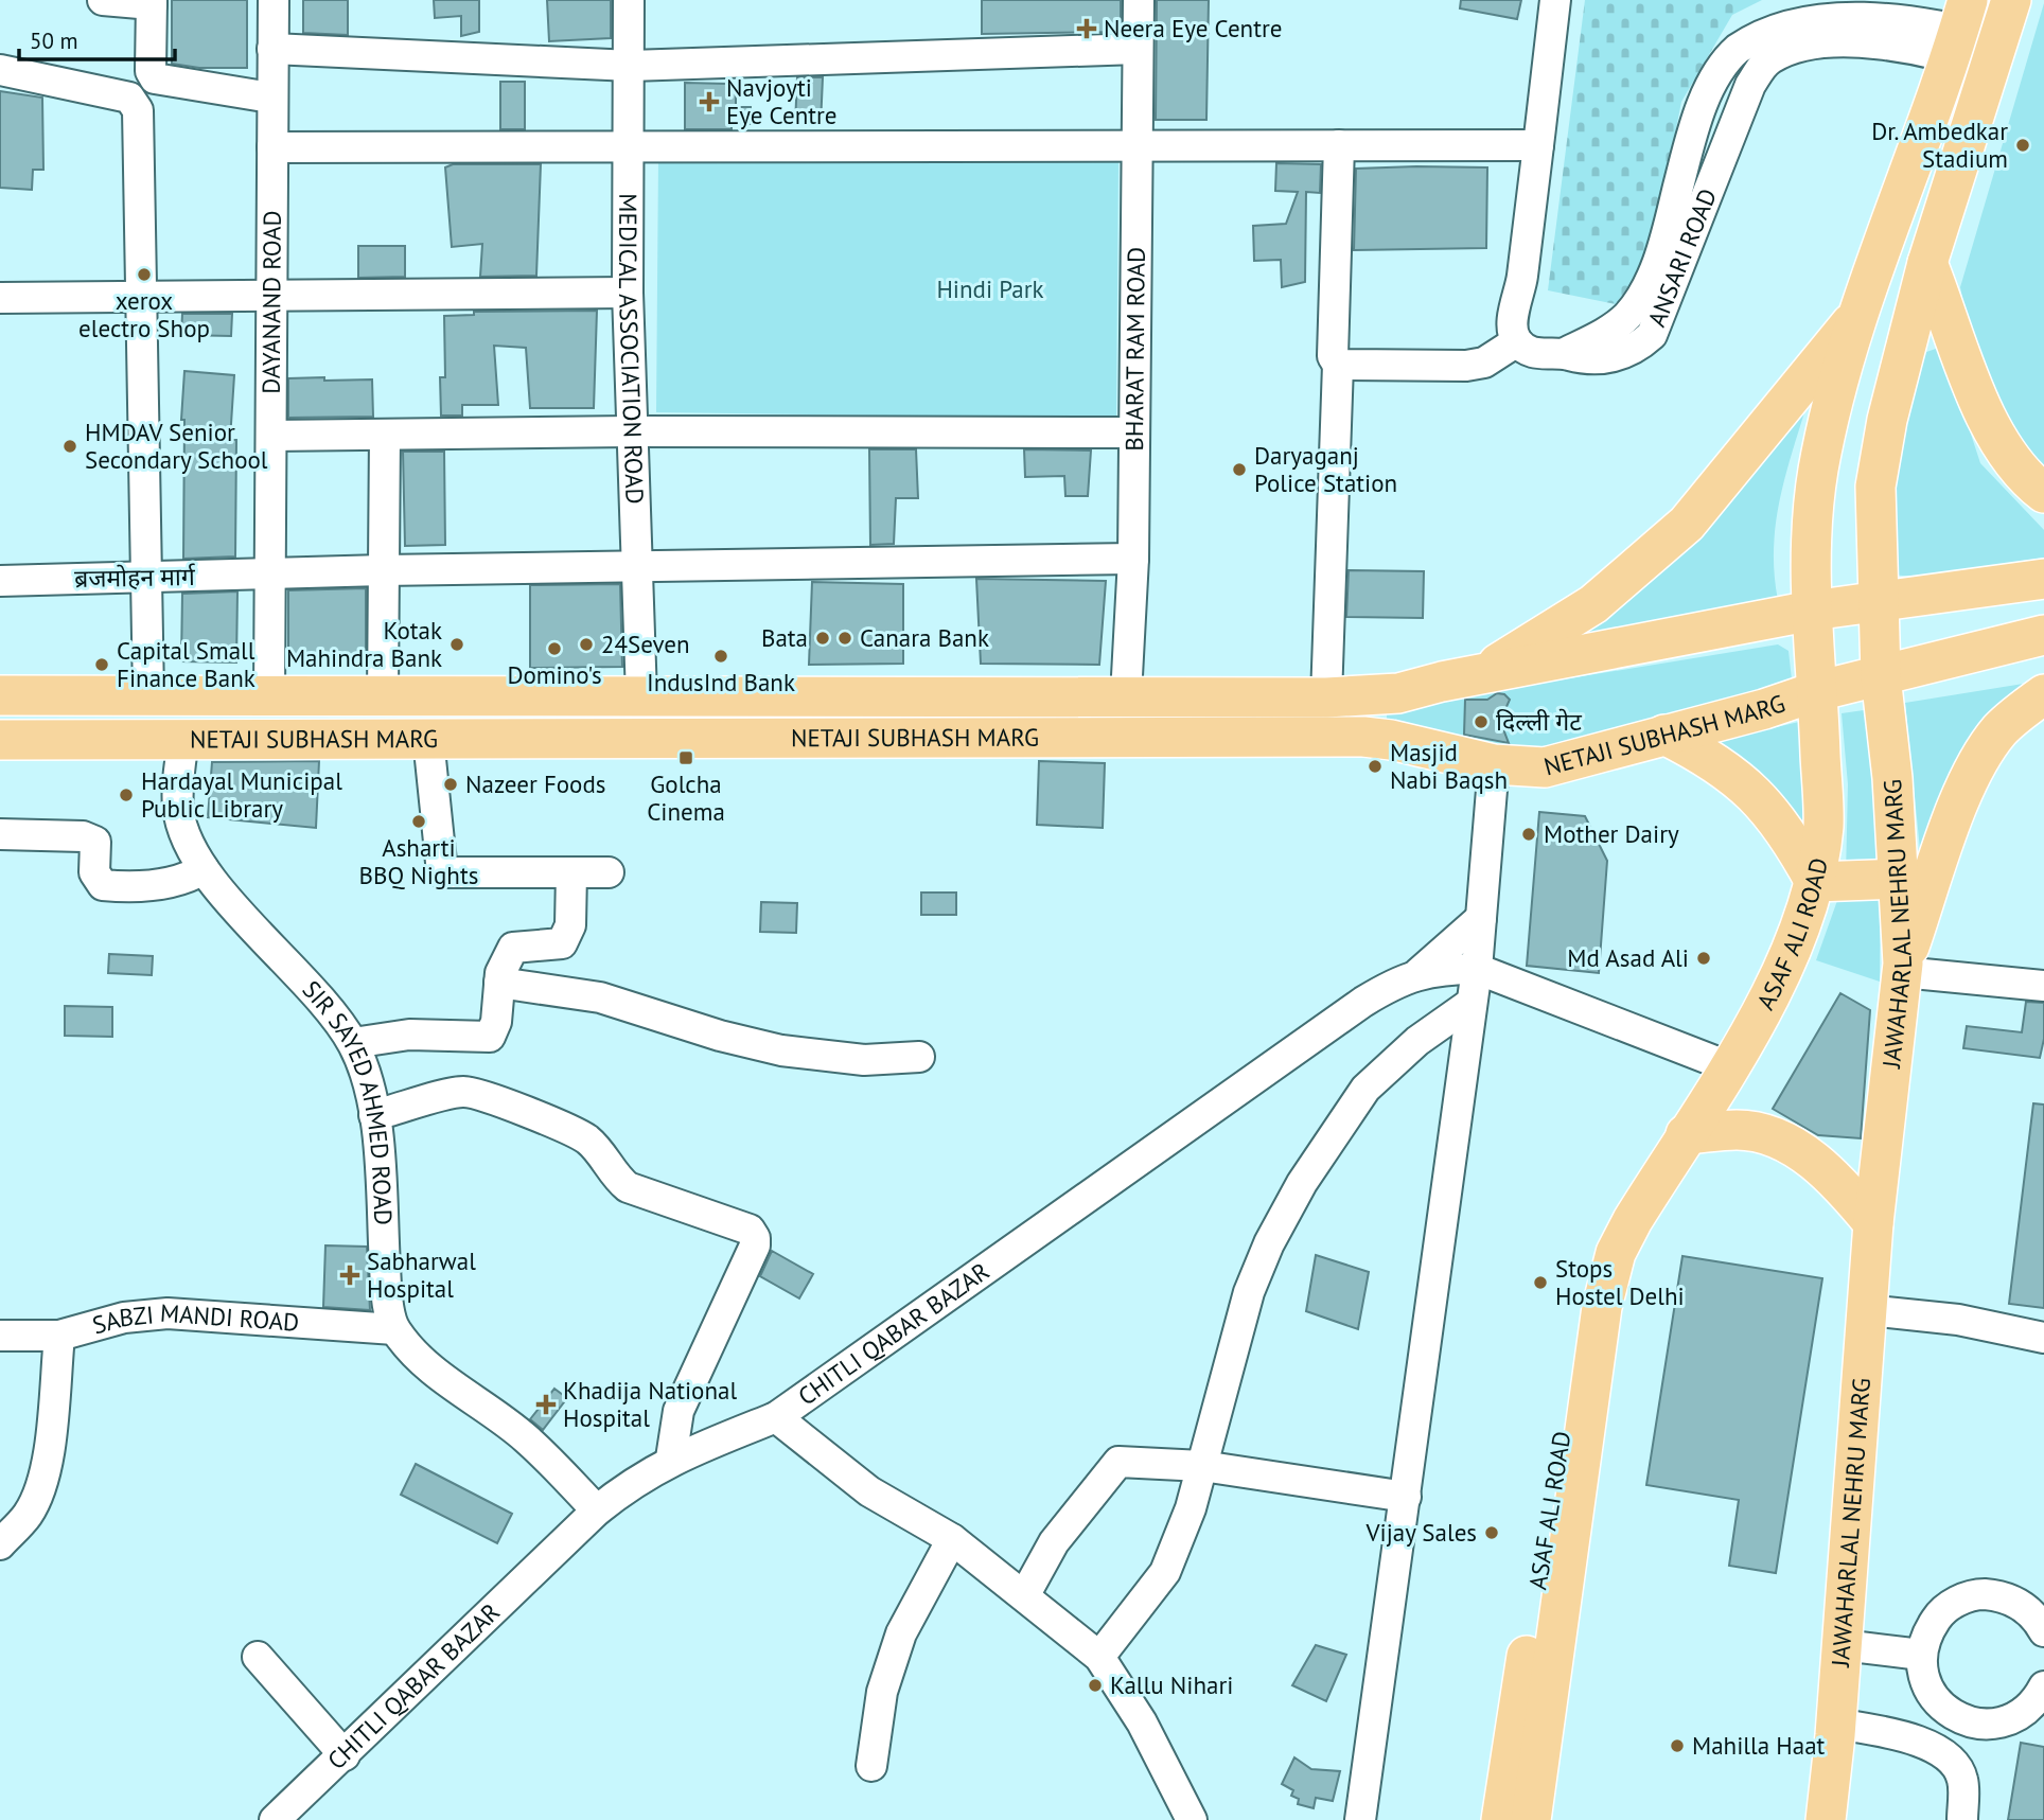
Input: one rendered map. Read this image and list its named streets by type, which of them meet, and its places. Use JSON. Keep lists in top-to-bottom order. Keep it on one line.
{"streets":{"main road":["NETAJI SUBHASH MARG","JAWAHARLAL NEHRU MARG","ASAF ALI ROAD"],"street":["ANSARI ROAD","DAYANAND ROAD","BHARAT RAM ROAD","MEDICAL ASSOCIATION ROAD","ब्रजमोहन मार्ग","SIR SAYED AHMED ROAD","SABZI MANDI ROAD","CHITLI QABAR BAZAR"]},"crossings":[["ANSARI ROAD","JAWAHARLAL NEHRU MARG"],["DAYANAND ROAD","ब्रजमोहन मार्ग"],["DAYANAND ROAD","NETAJI SUBHASH MARG"],["BHARAT RAM ROAD","ब्रजमोहन मार्ग"],["BHARAT RAM ROAD","NETAJI SUBHASH MARG"],["MEDICAL ASSOCIATION ROAD","ब्रजमोहन मार्ग"],["MEDICAL ASSOCIATION ROAD","NETAJI SUBHASH MARG"],["NETAJI SUBHASH MARG","JAWAHARLAL NEHRU MARG"],["NETAJI SUBHASH MARG","ASAF ALI ROAD"],["NETAJI SUBHASH MARG","SIR SAYED AHMED ROAD"],["ASAF ALI ROAD","CHITLI QABAR BAZAR"],["SIR SAYED AHMED ROAD","SABZI MANDI ROAD"]],"parks":["Hindi Park"],"places":{"health":["Neera Eye Centre","Navjoyti Eye Centre","Sabharwal Hospital","Khadija National Hospital"],"other":["Dr. Ambedkar Stadium","xerox electro Shop","HMDAV Senior Secondary School","Daryaganj Police Station","Bata","Canara Bank","Kotak Mahindra Bank","24Seven","Domino's","IndusInd Bank","Capital Small Finance Bank","दिल्ली गेट","Masjid Nabi Baqsh","Nazeer Foods","Hardayal Municipal Public Library","Asharti BBQ Nights","Mother Dairy","Md Asad Ali","Stops Hostel Delhi","Vijay Sales","Kallu Nihari","Mahilla Haat"],"transit":["Golcha Cinema"]},"scale_bar":"50 m"}
